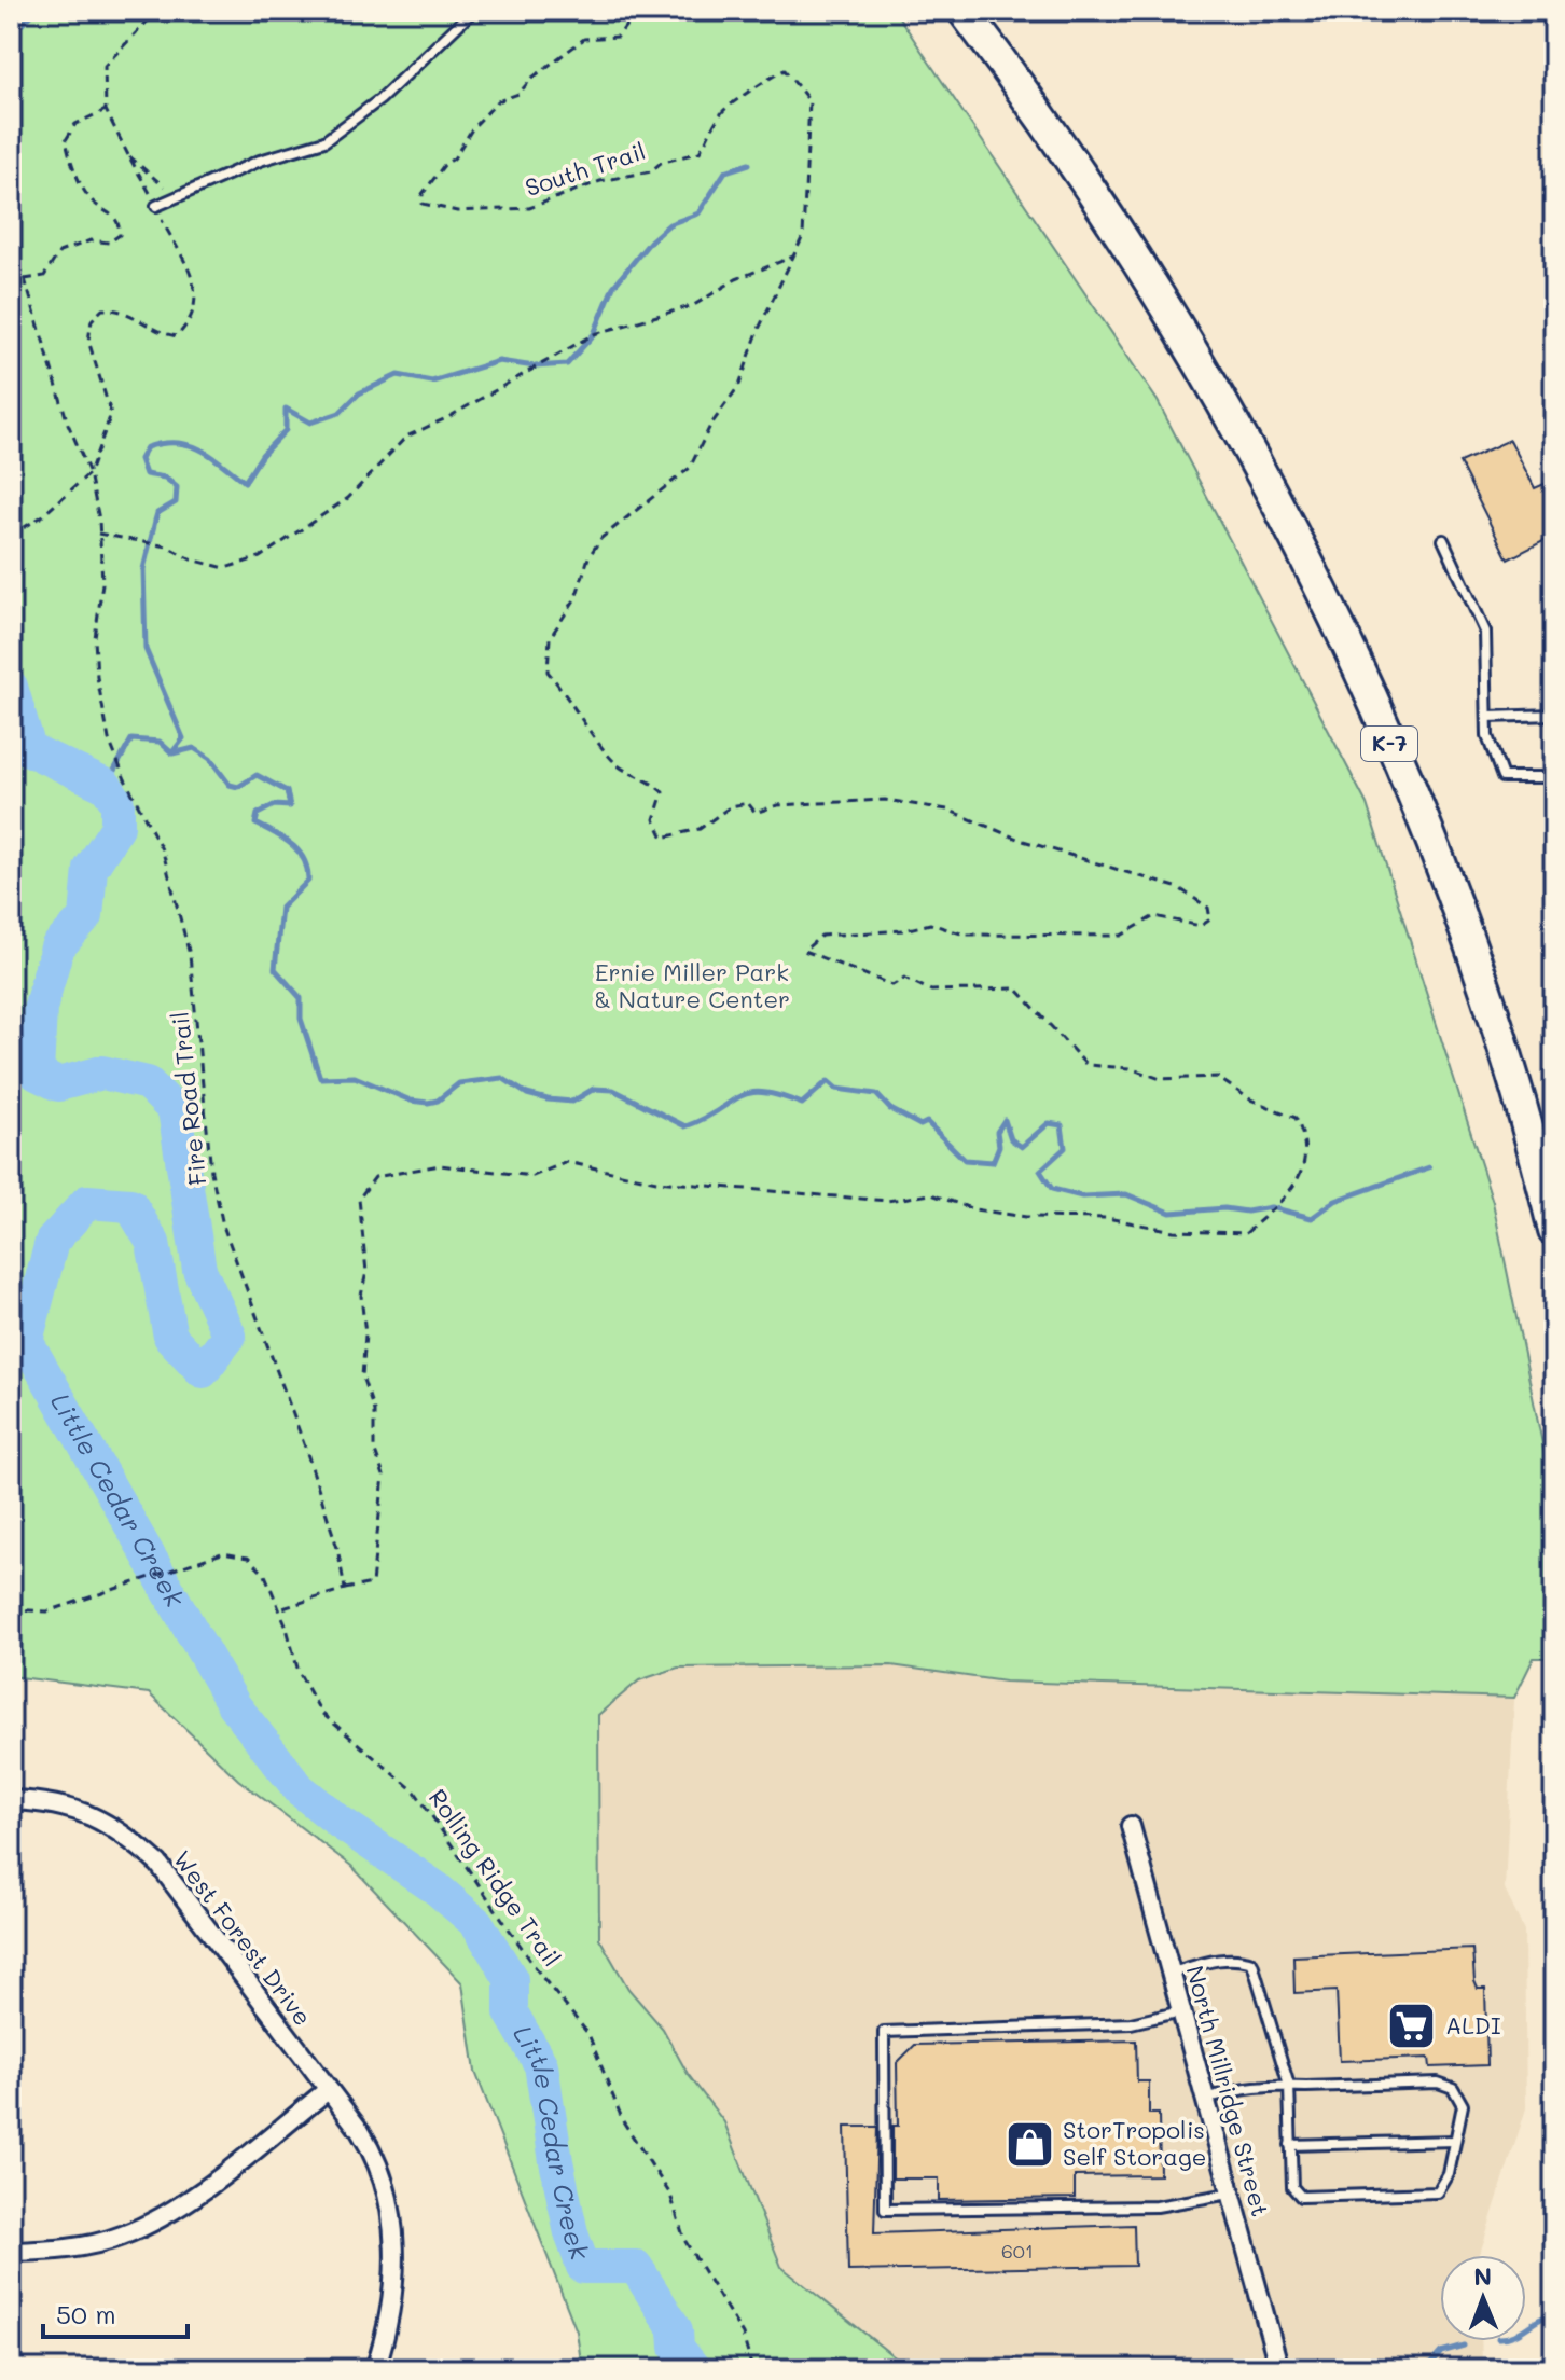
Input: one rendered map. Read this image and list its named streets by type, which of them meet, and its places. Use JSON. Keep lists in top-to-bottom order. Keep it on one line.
{"streets":{"highway":["K-7"],"street":["West Forest Drive","North Millridge Street"],"path":["South Trail","Fire Road Trail","Rolling Ridge Trail"]},"water":["Little Cedar Creek"],"parks":["Ernie Miller Park & Nature Center"],"places":{"supermarket":["ALDI"],"shop":["StorTropolis Self Storage"]},"house_numbers":["601"],"scale_bar":"50 m","north":"top"}
